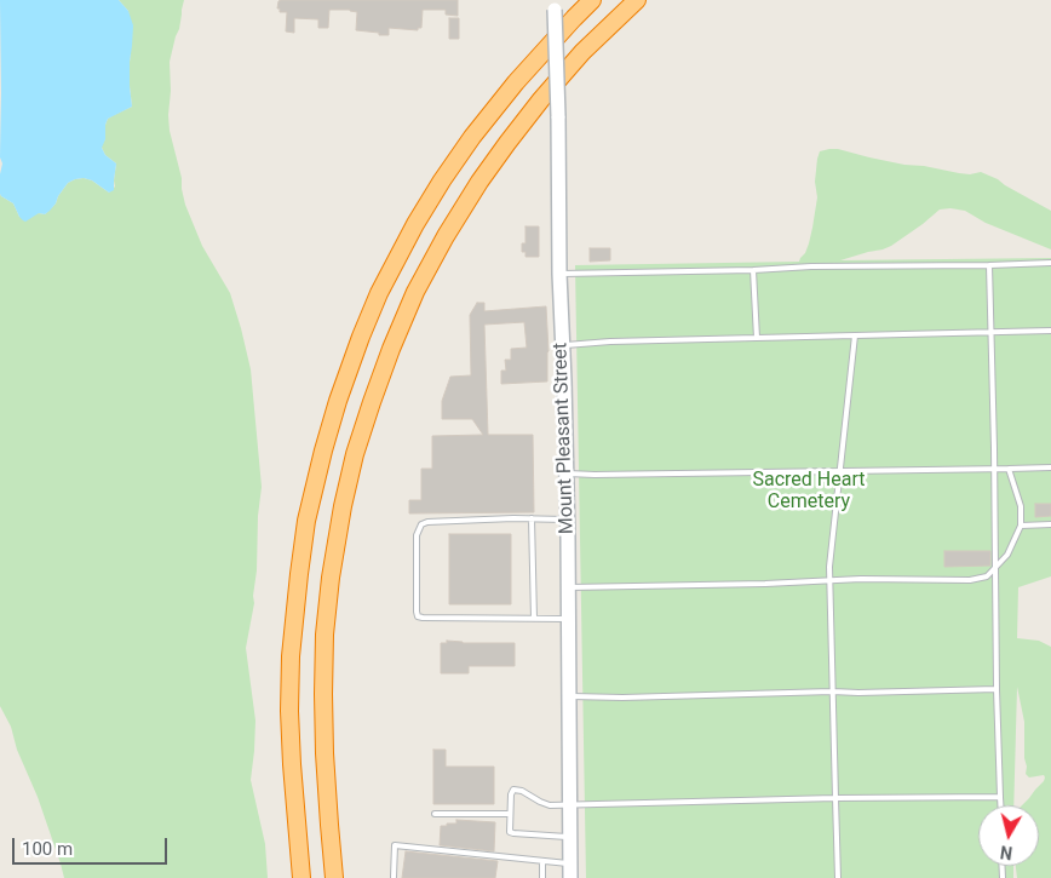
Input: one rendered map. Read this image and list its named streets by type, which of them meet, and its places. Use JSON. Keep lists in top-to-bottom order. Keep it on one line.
{"streets":{"main road":["Mount Pleasant Street"]},"parks":["Sacred Heart Cemetery"],"scale_bar":"100 m","north":"bottom"}
